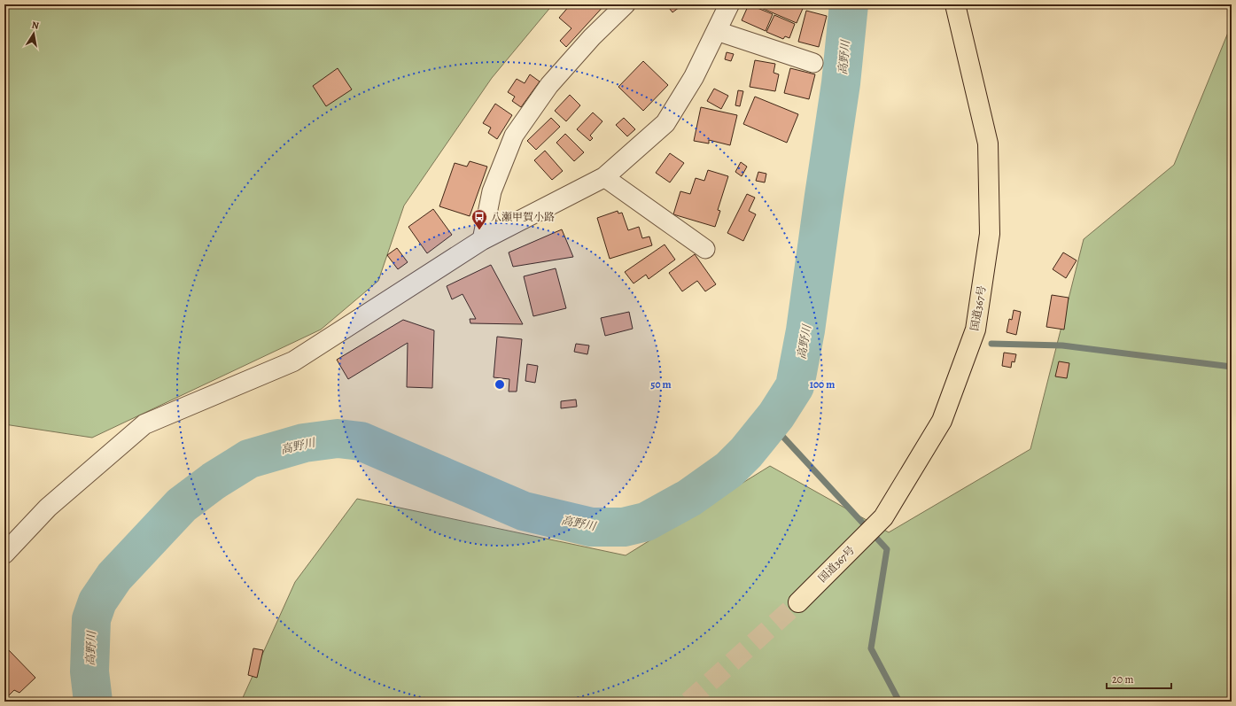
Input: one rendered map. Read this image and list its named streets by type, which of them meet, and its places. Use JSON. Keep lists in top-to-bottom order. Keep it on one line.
{"streets":{"highway":["国道367号"]},"water":["高野川"],"places":{"bus stop":["八瀬甲賀小路"]},"scale_bar":"20 m","north":"top","rings":["50 m","100 m"]}
